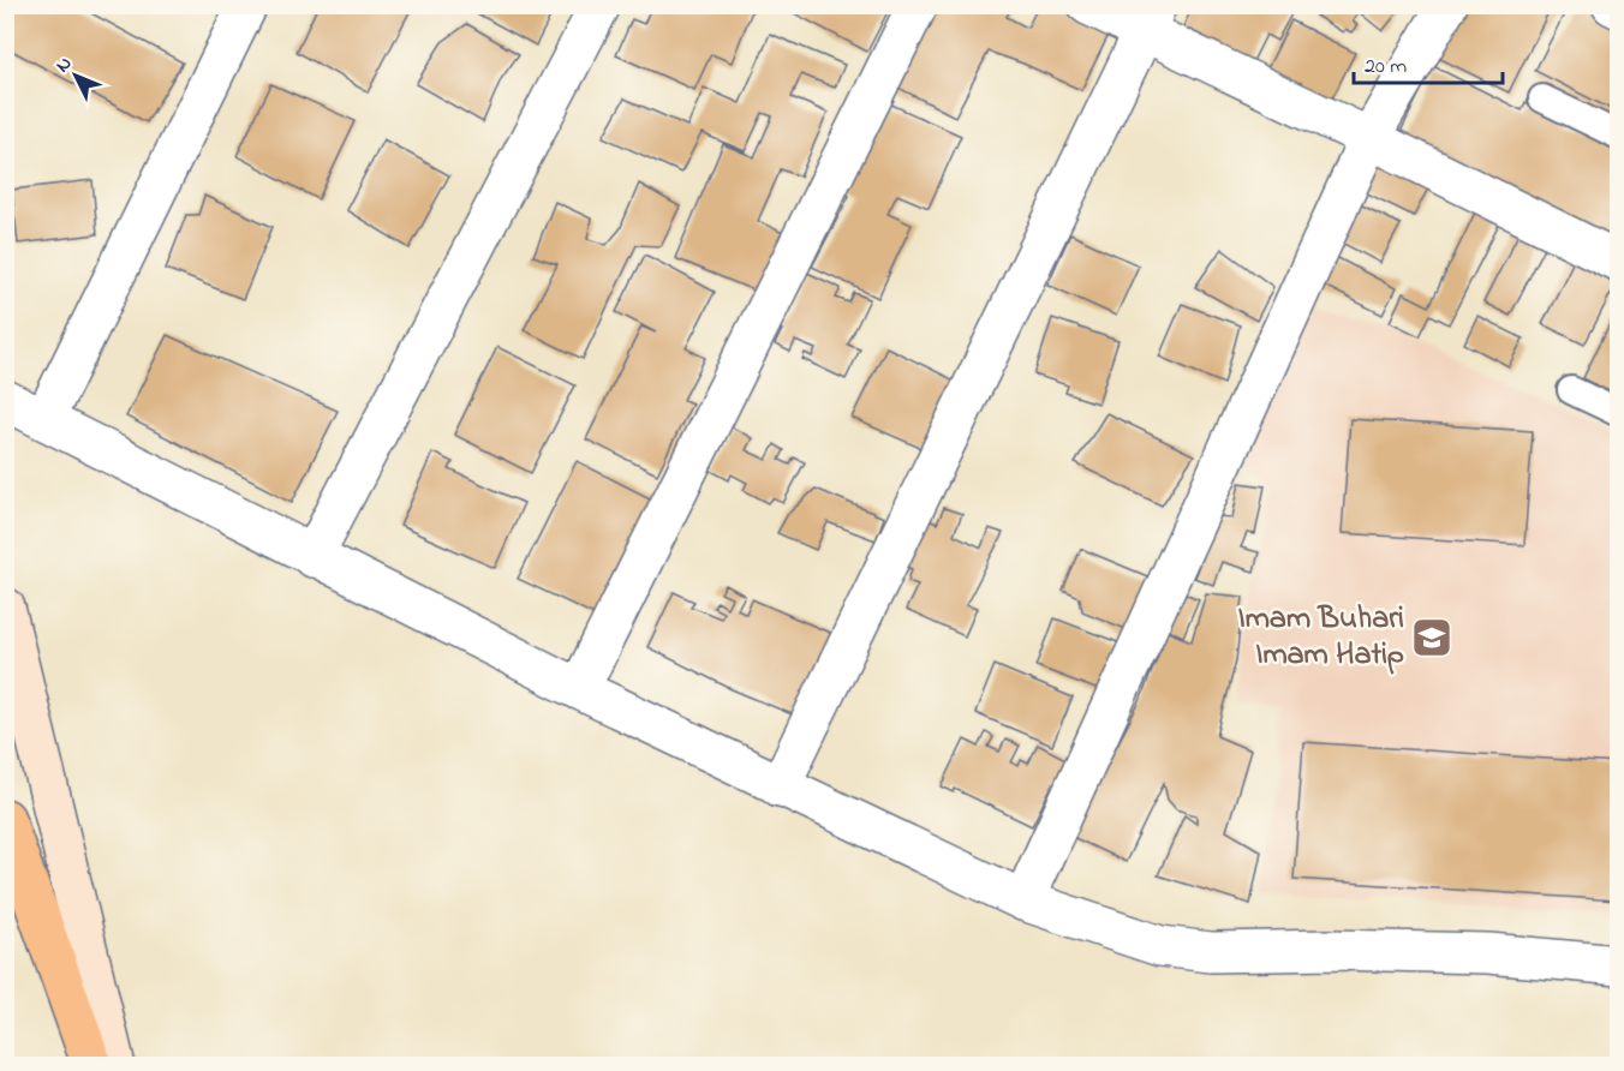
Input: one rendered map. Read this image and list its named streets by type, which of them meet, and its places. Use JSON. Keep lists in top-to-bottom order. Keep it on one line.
{"places":{"school or university":["Imam Buhari Imam Hatip"]},"scale_bar":"20 m","north":"top left"}
